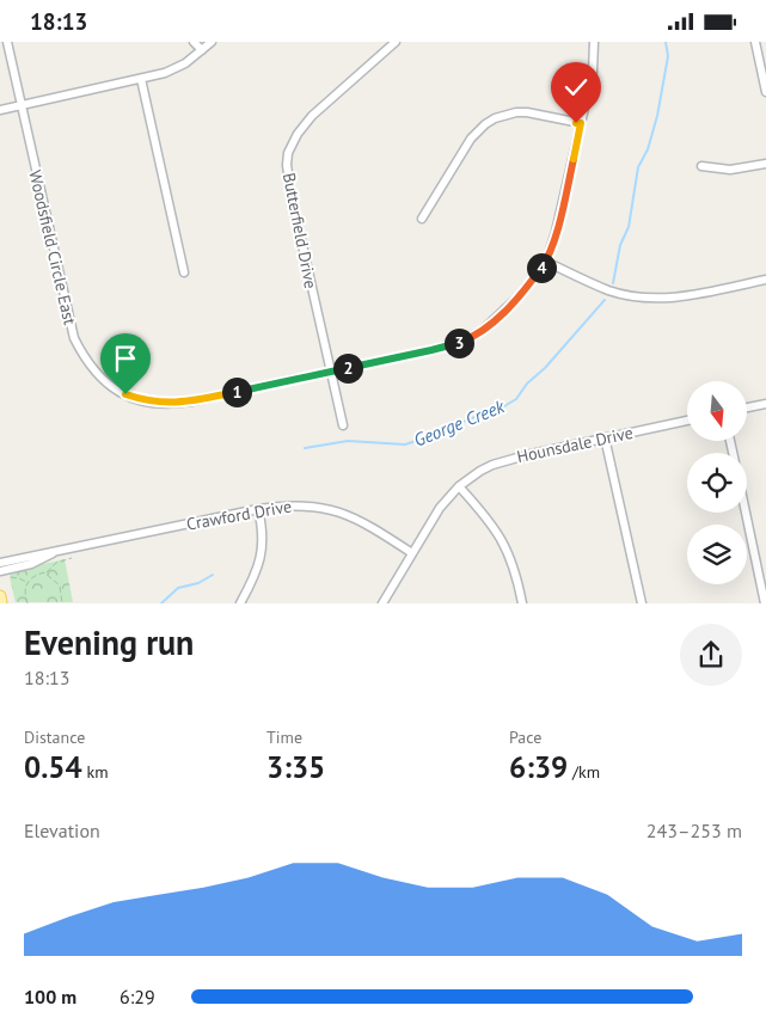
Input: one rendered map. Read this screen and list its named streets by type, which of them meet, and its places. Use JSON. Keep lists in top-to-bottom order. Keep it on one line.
{"streets":{"street":["Butterfield Drive","Woodsfield Circle East","Hounsdale Drive","Crawford Drive"]},"crossings":[["Butterfield Drive","Woodsfield Circle East"],["Hounsdale Drive","Crawford Drive"]],"water":["George Creek"],"north":"bottom","page":{"status":"18:13","pins":["4","3","2","1"],"heading":["Evening run","18:13"],"stats":[["Distance","0.54 km"],["Time","3:35"],["Pace","6:39 /km"]],"chart":["Elevation","243–253 m"],"list":[{"name":"100 m","note":"6:29"}]}}
